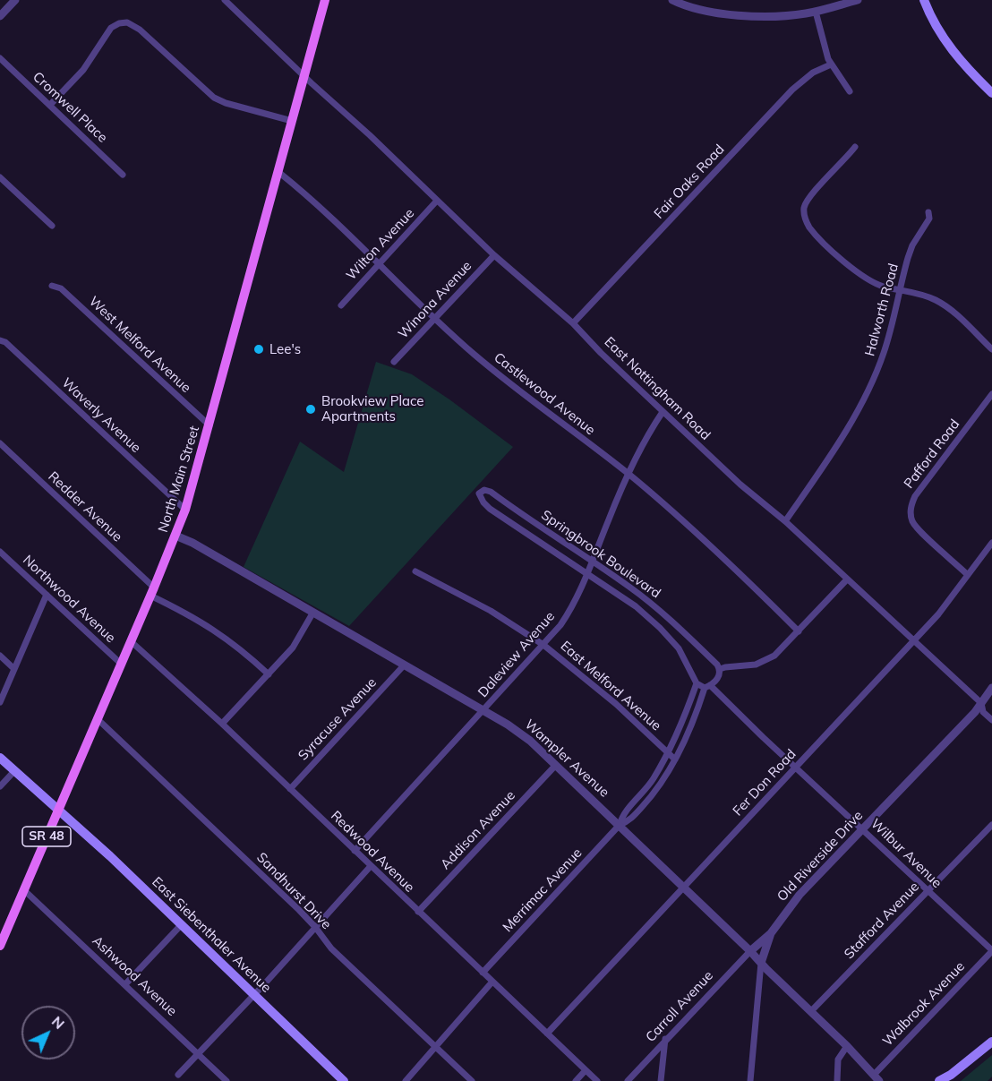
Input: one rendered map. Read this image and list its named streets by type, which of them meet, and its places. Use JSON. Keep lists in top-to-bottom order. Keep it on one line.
{"streets":{"main road":["North Main Street","SR 48","East Siebenthaler Avenue"],"street":["Cromwell Place","Fair Oaks Road","Wilton Avenue","Winona Avenue","Halworth Road","West Melford Avenue","East Nottingham Road","Castlewood Avenue","Waverly Avenue","Pafford Road","Redder Avenue","Springbrook Boulevard","Northwood Avenue","Daleview Avenue","East Melford Avenue","Syracuse Avenue","Wampler Avenue","Fer Don Road","Addison Avenue","Redwood Avenue","Wilbur Avenue","Old Riverside Drive","Merrimac Avenue","Sandhurst Drive","Stafford Avenue","Ashwood Avenue","Walbrook Avenue","Carroll Avenue"]},"crossings":[["Fair Oaks Road","East Nottingham Road"],["Wilton Avenue","East Nottingham Road"],["Wilton Avenue","Castlewood Avenue"],["Winona Avenue","East Nottingham Road"],["Winona Avenue","Castlewood Avenue"],["Halworth Road","East Nottingham Road"],["West Melford Avenue","North Main Street"],["East Nottingham Road","North Main Street"],["East Nottingham Road","Daleview Avenue"],["East Nottingham Road","Fer Don Road"],["East Nottingham Road","Old Riverside Drive"],["Castlewood Avenue","North Main Street"],["Castlewood Avenue","Daleview Avenue"],["Waverly Avenue","North Main Street"],["Pafford Road","Fer Don Road"],["North Main Street","Redder Avenue"],["North Main Street","Northwood Avenue"],["North Main Street","Wampler Avenue"],["North Main Street","Redwood Avenue"],["North Main Street","Sandhurst Drive"],["North Main Street","East Siebenthaler Avenue"],["North Main Street","Ashwood Avenue"],["Springbrook Boulevard","Daleview Avenue"],["Springbrook Boulevard","Merrimac Avenue"],["Daleview Avenue","East Melford Avenue"],["Daleview Avenue","Wampler Avenue"],["Daleview Avenue","Redwood Avenue"],["East Melford Avenue","Merrimac Avenue"],["Syracuse Avenue","Wampler Avenue"],["Syracuse Avenue","Redwood Avenue"],["Wampler Avenue","Fer Don Road"],["Wampler Avenue","Addison Avenue"],["Wampler Avenue","Old Riverside Drive"],["Wampler Avenue","Merrimac Avenue"],["Wampler Avenue","Stafford Avenue"],["Wampler Avenue","Walbrook Avenue"],["Wampler Avenue","Carroll Avenue"],["Fer Don Road","Redwood Avenue"],["Fer Don Road","Wilbur Avenue"],["Addison Avenue","Redwood Avenue"],["Redwood Avenue","Merrimac Avenue"],["Wilbur Avenue","Old Riverside Drive"],["Wilbur Avenue","Merrimac Avenue"],["Wilbur Avenue","Stafford Avenue"],["Wilbur Avenue","Walbrook Avenue"]],"places":["Lee's","Brookview Place Apartments"],"north":"top right"}
